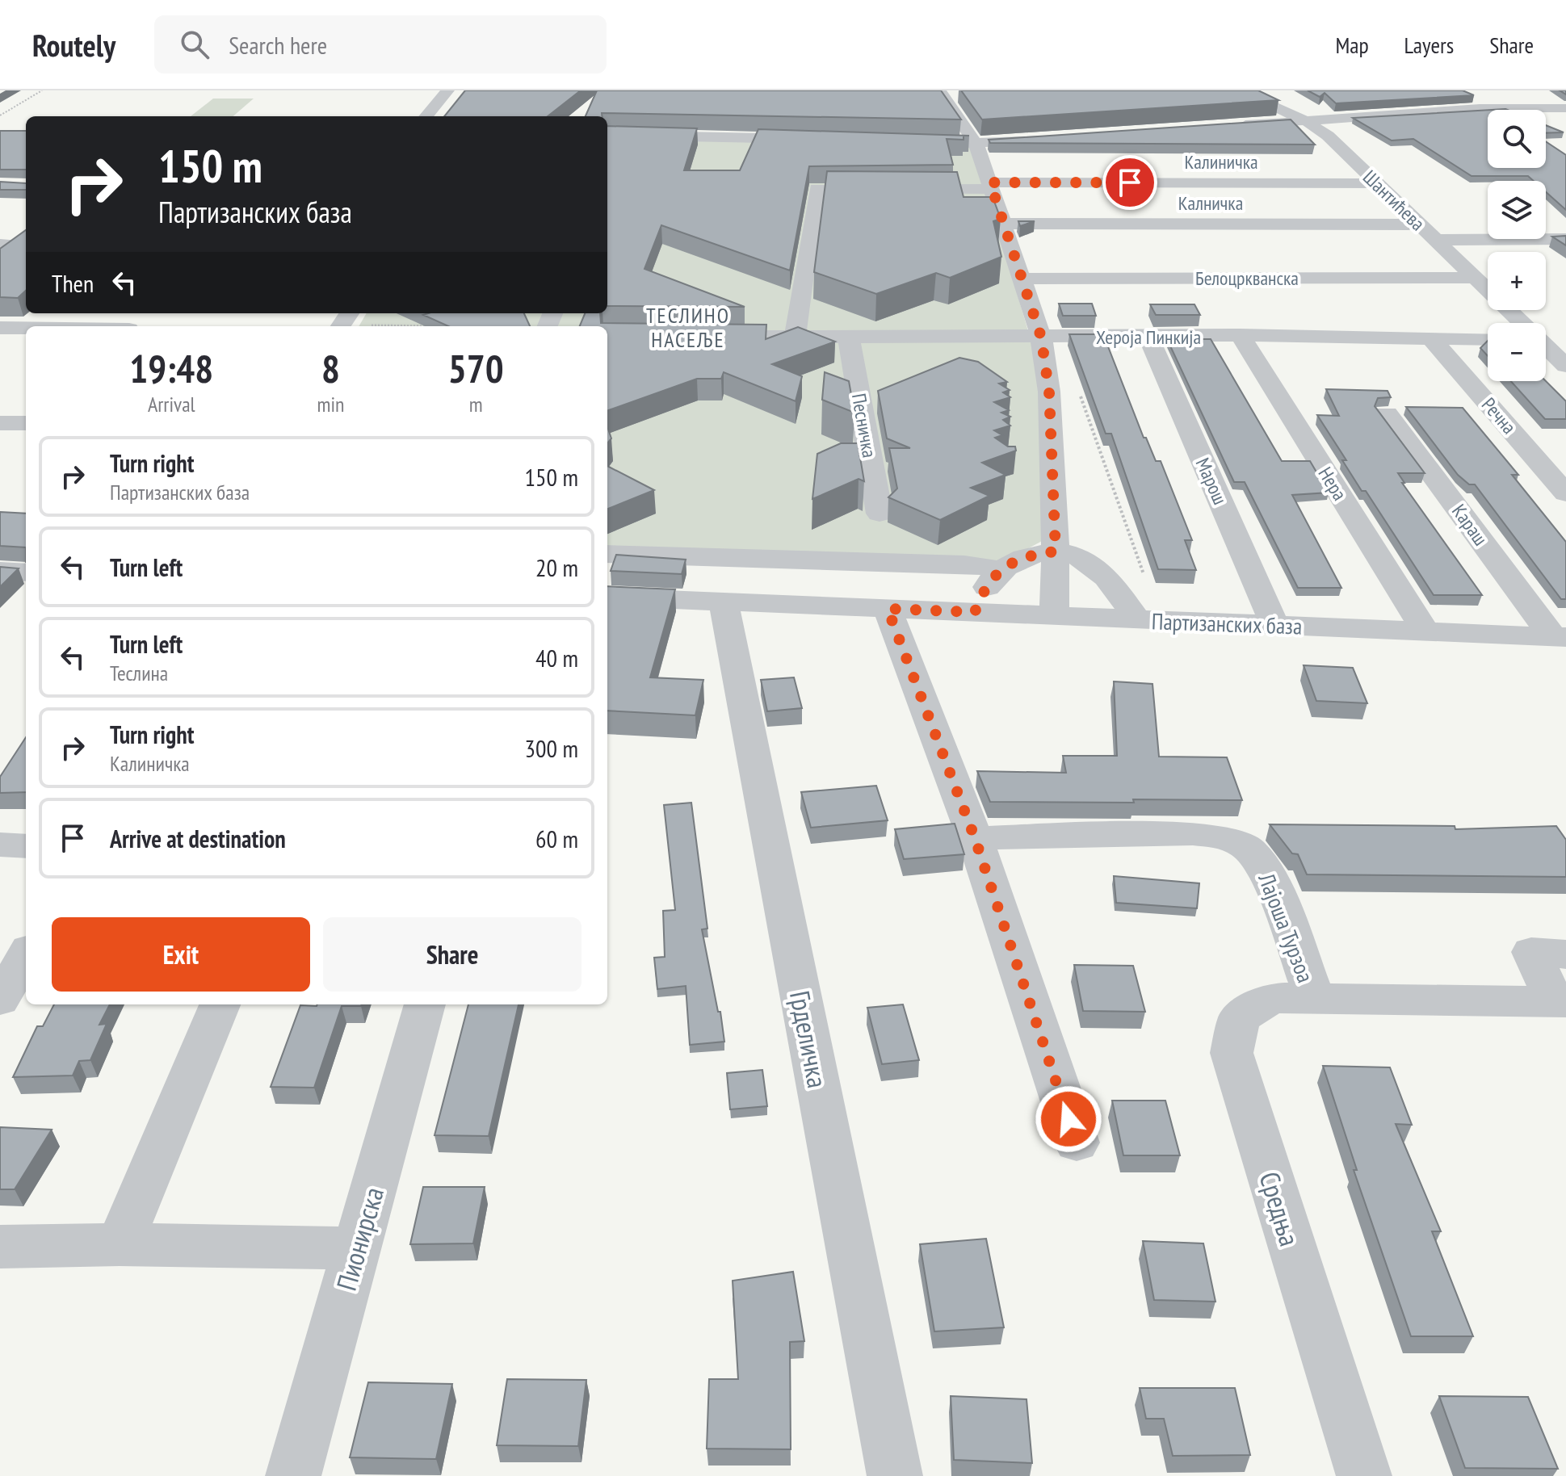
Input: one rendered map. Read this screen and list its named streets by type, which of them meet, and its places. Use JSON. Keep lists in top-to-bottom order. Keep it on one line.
{"streets":{"street":["Калиничка","Шантићева","Калничка","Белоцркванска","Хероја Пинкија","Речна","Песничка","Марош","Нера","Караш","Партизанских база","Лајоша Турзоа","Грделичка","Средња","Пионирска"]},"crossings":[["Калиничка","Шантићева"],["Калиничка","Хероја Пинкија"],["Шантићева","Калничка"],["Шантићева","Белоцркванска"],["Хероја Пинкија","Речна"],["Хероја Пинкија","Песничка"],["Хероја Пинкија","Марош"],["Хероја Пинкија","Нера"],["Марош","Партизанских база"],["Нера","Партизанских база"],["Караш","Партизанских база"],["Партизанских база","Грделичка"],["Лајоша Турзоа","Средња"]],"districts":["ТЕСЛИНО НАСЕЉЕ"],"page":{"header":"Routely","search":"Search here","nav":["Map","Layers","Share"],"map_buttons":["+","−"],"turn":["150 m","Партизанских база"],"then":"Then","eta":["19:48","Arrival","8","min","570","m"],"list":[{"name":"Turn right","note":"Партизанских база","value":"150 m"},{"name":"Turn left","value":"20 m"},{"name":"Turn left","note":"Теслина","value":"40 m"},{"name":"Turn right","note":"Калиничка","value":"300 m"},{"name":"Arrive at destination","value":"60 m"}],"buttons":["Exit","Share"]}}
